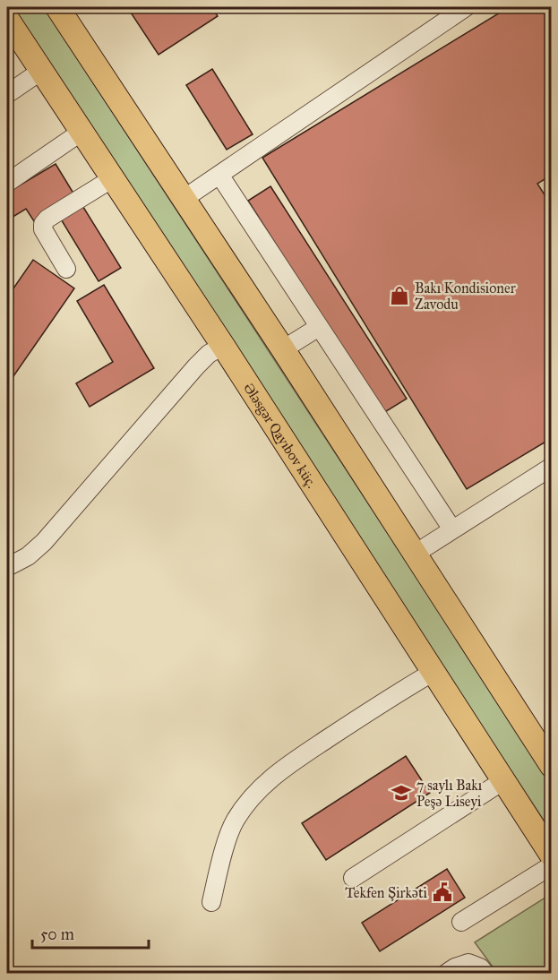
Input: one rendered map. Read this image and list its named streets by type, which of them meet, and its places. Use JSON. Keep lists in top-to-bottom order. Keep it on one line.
{"streets":{"main road":["Ələsgər Qayıbov küç."]},"places":{"shop":["Bakı Kondisioner Zavodu"],"school or university":["7 saylı Bakı Peşə Liseyi"],"public building":["Tekfen Şirkəti"]},"scale_bar":"50 m"}
